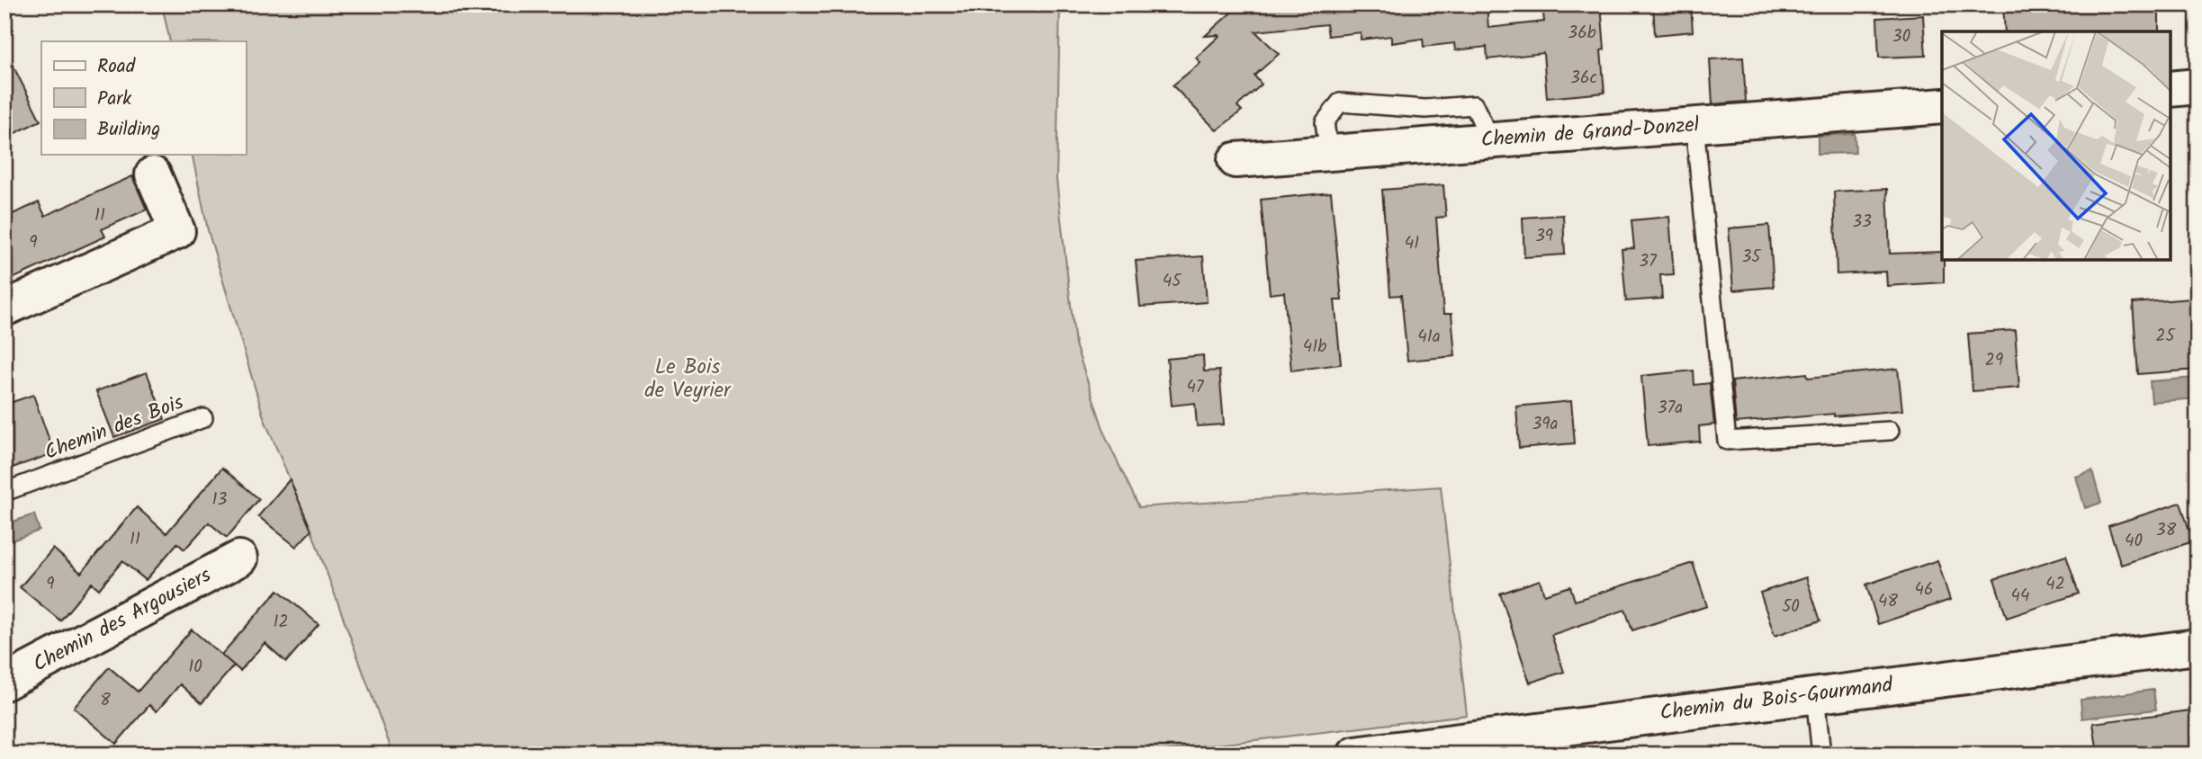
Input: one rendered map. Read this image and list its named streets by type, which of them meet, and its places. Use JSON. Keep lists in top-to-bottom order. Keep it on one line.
{"streets":{"street":["Chemin de Grand-Donzel","Chemin des Argousiers","Chemin du Bois-Gourmand"],"lane":["Chemin des Bois"]},"parks":["Le Bois de Veyrier"],"house_numbers":["36b","30","36c","11","33","39","9","41","35","37","45","25","41a","41b","29","47","37a","39a","13","38","11","40","9","42","46","44","48","50","12","10","8"],"legend":["Road","Park","Building"]}
